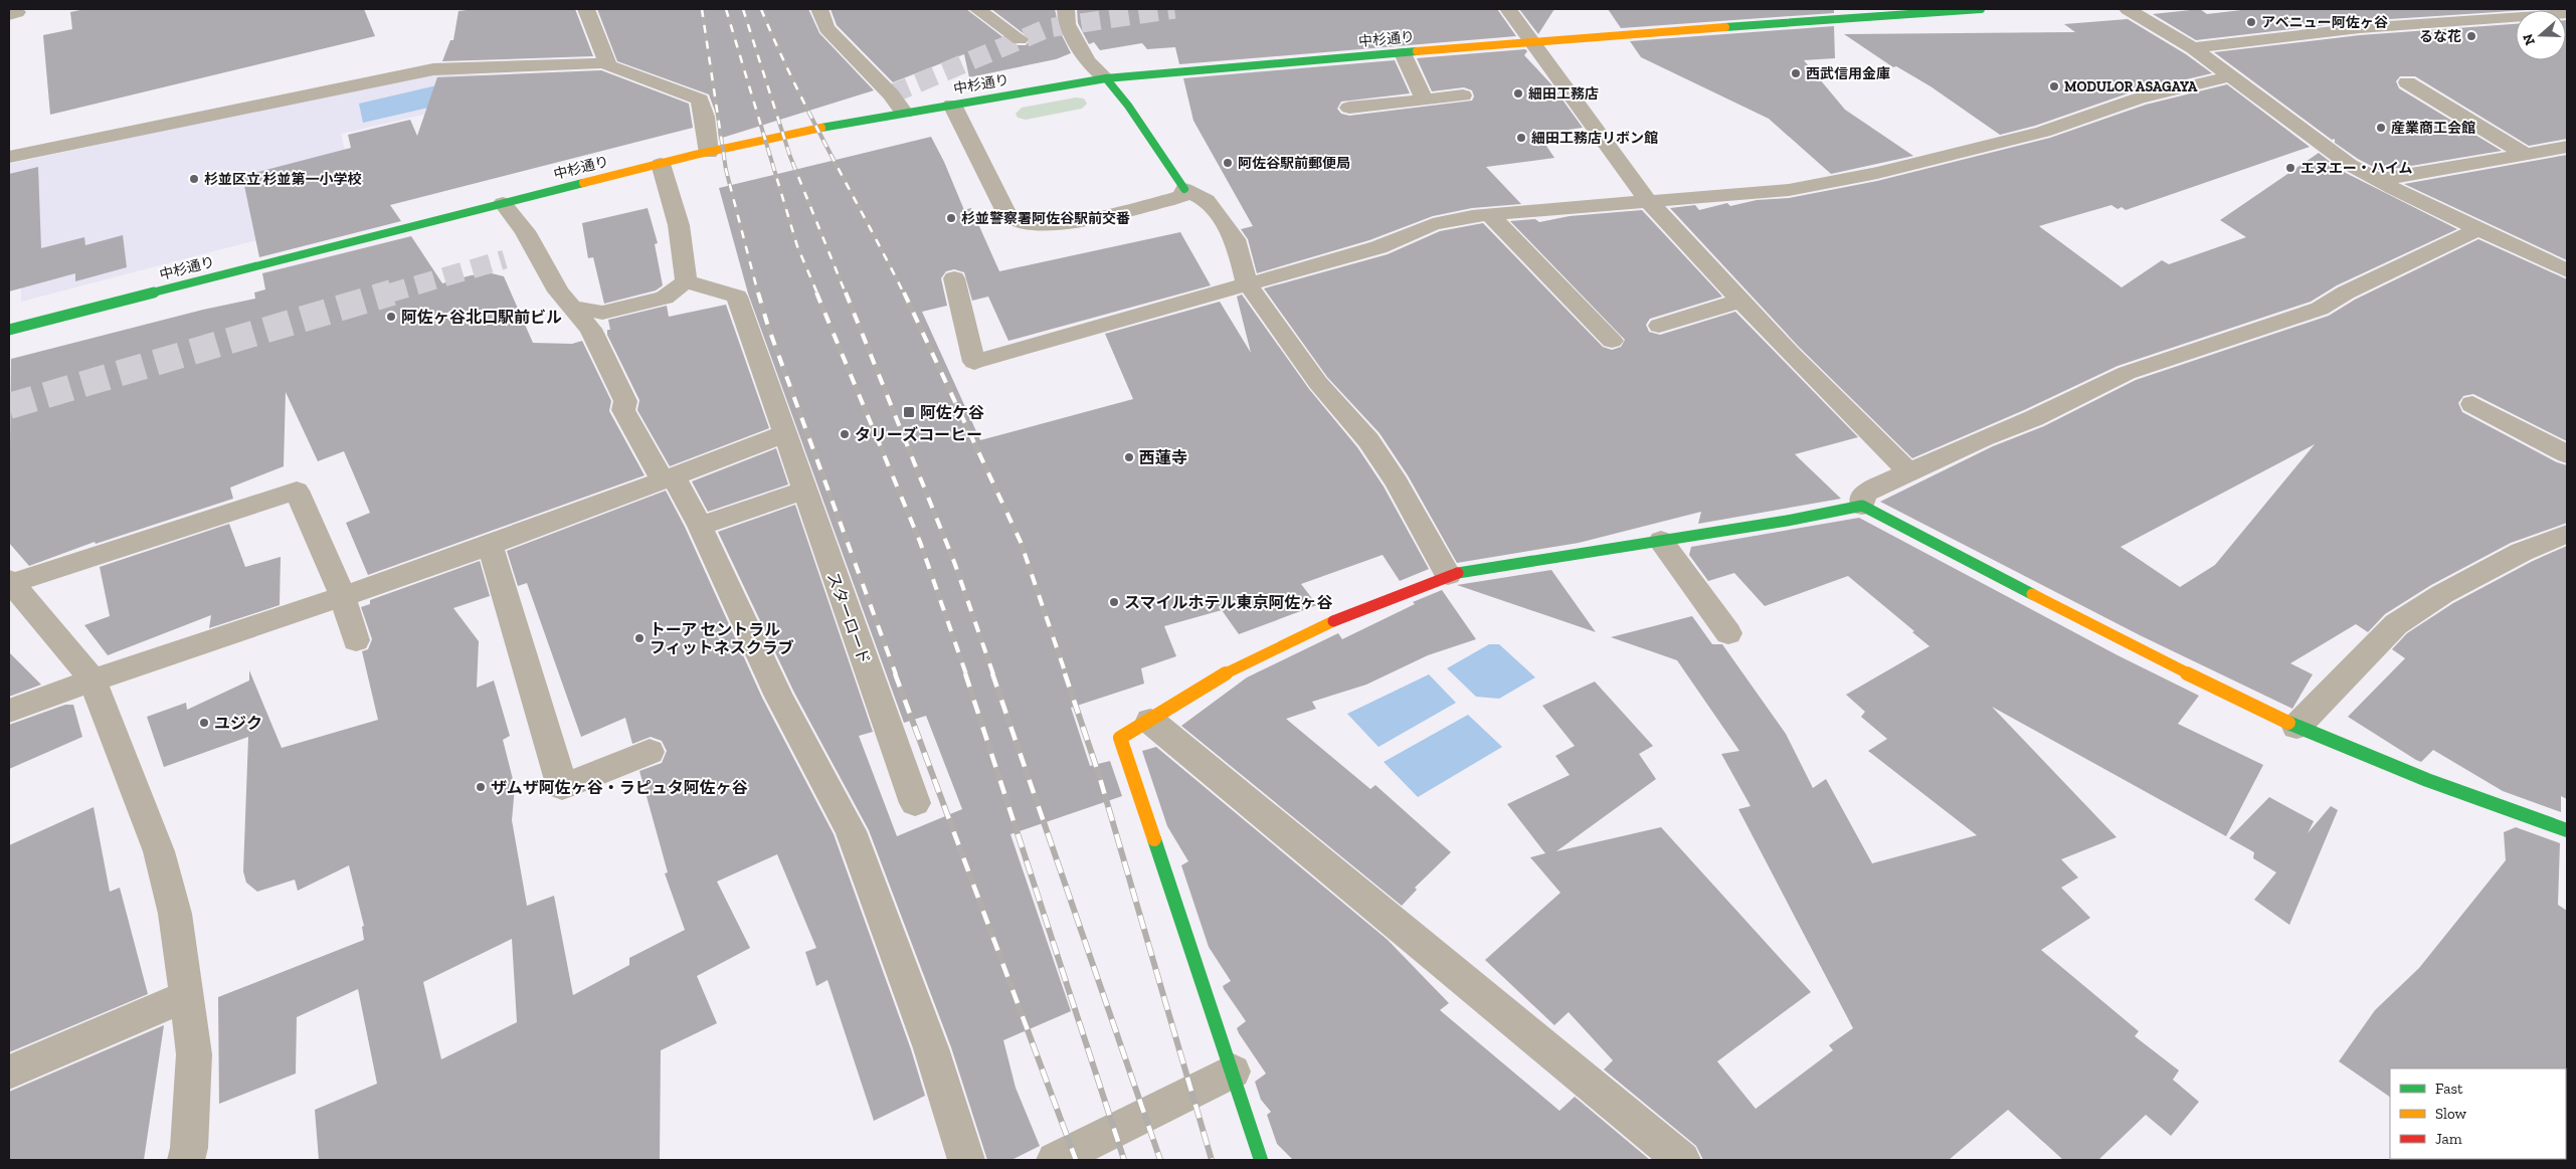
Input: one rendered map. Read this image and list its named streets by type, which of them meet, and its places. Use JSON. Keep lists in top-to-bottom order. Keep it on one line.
{"streets":{"main road":["中杉通り"],"street":["スターロード"]},"places":{"other":["アベニュー阿佐ヶ谷","るな花","西武信用金庫","MODULOR ASAGAYA","細田工務店","産業商工会館","細田工務店リボン館","阿佐谷駅前郵便局","エヌエー・ハイム","杉並区立 杉並第一小学校","杉並警察署阿佐谷駅前交番","阿佐ヶ谷北口駅前ビル","タリーズコーヒー","西蓮寺","スマイルホテル東京阿佐ヶ谷","トーア セントラル フィットネスクラブ","ユジク","ザムザ阿佐ヶ谷・ラピュタ阿佐ヶ谷"],"transit":["阿佐ケ谷"]},"legend":["Fast","Slow","Jam"],"north":"left"}
